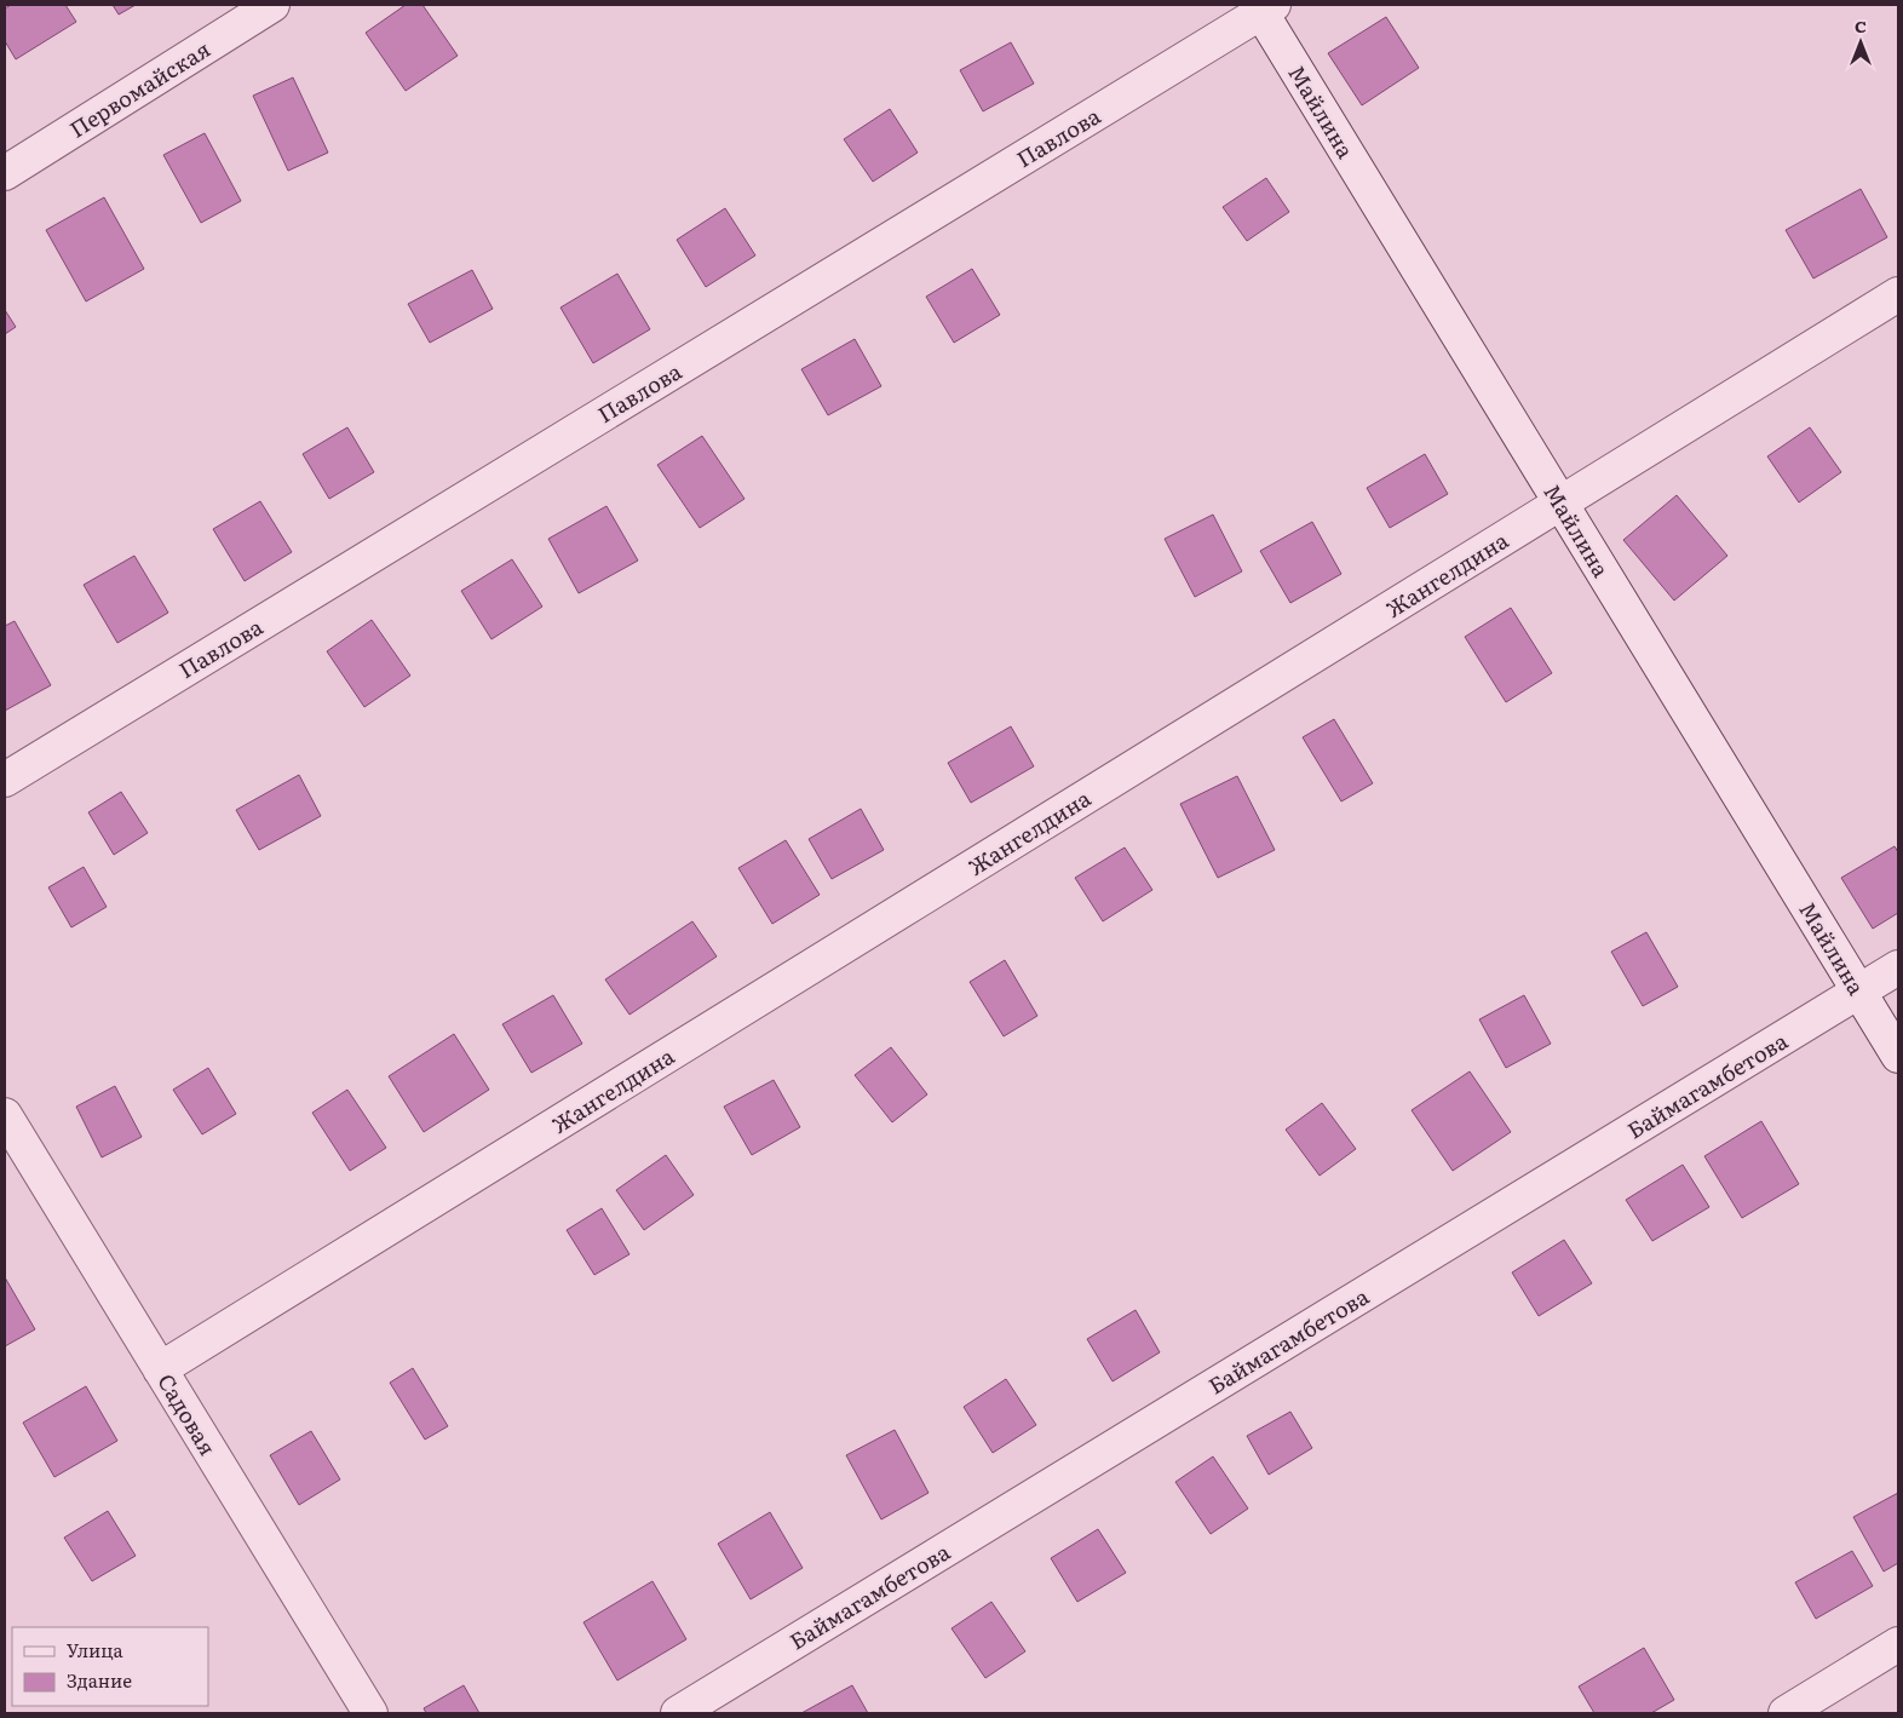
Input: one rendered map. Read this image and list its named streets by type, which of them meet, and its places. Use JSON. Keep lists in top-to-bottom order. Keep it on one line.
{"streets":{"street":["Первомайская","Майлина","Павлова","Жангелдина","Баймагамбетова","Садовая"]},"crossings":[["Майлина","Павлова"],["Майлина","Жангелдина"],["Майлина","Баймагамбетова"],["Жангелдина","Садовая"]],"legend":["Улица","Здание"],"north":"top"}
